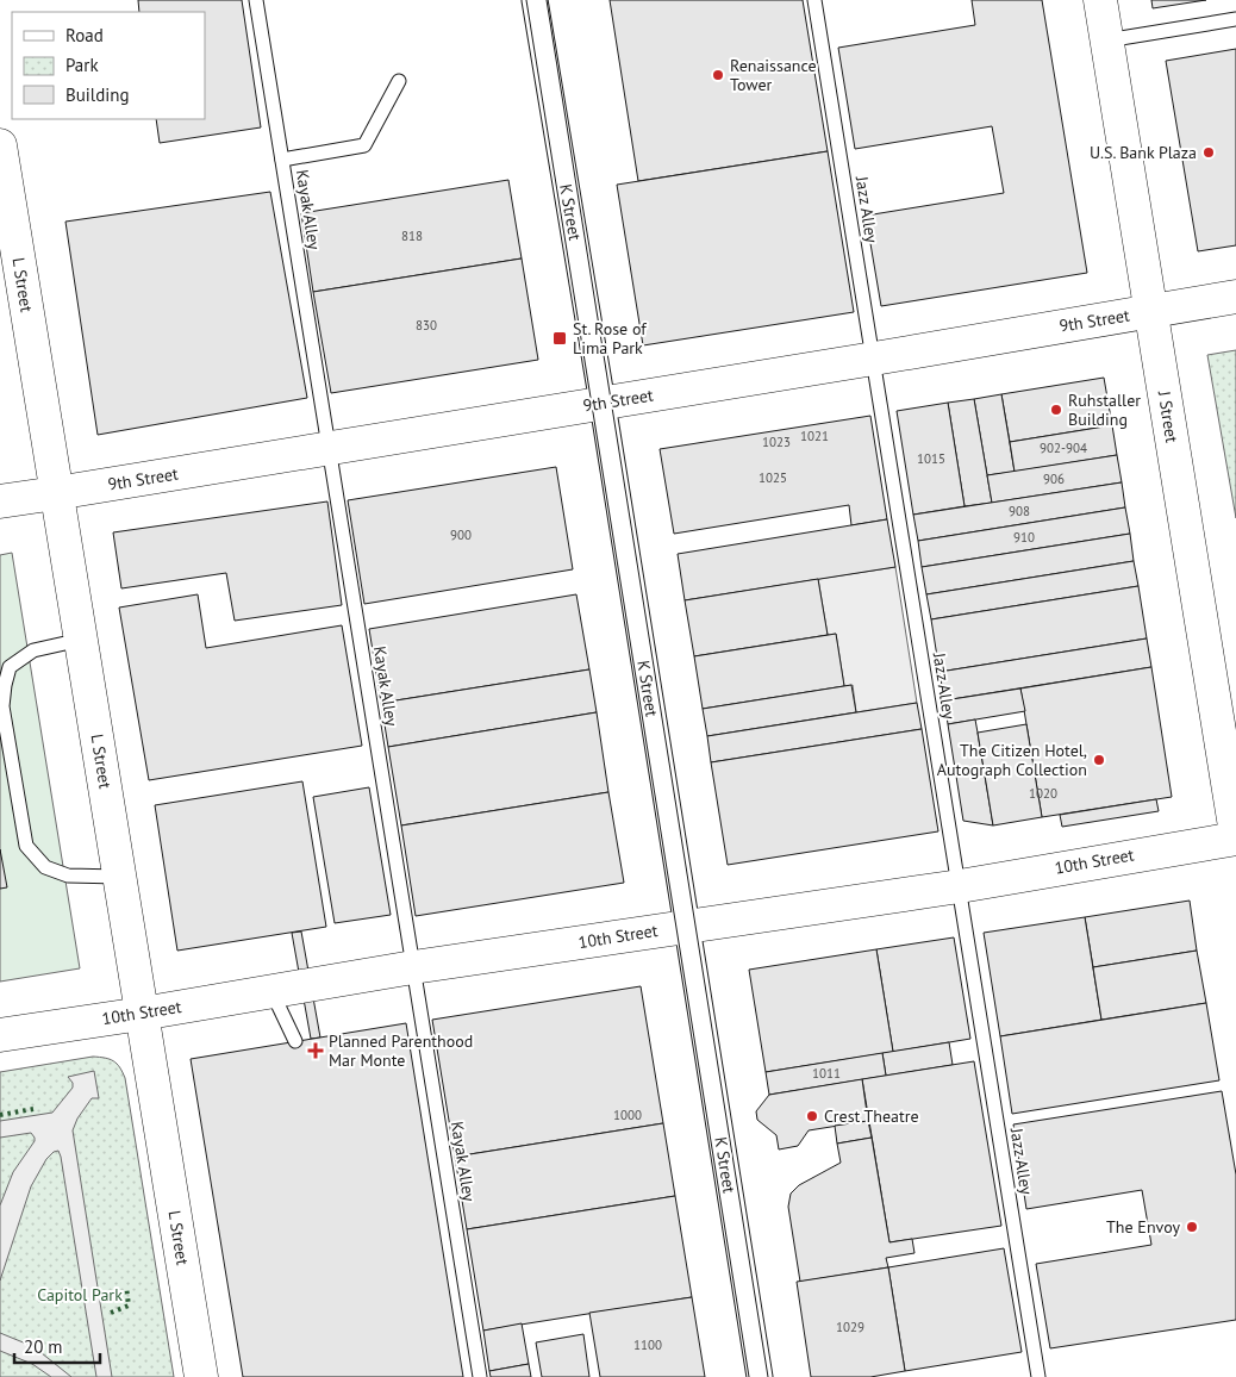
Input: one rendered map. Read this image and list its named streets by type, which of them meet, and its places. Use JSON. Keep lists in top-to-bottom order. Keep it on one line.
{"streets":{"street":["K Street","L Street","9th Street","J Street","10th Street"],"lane":["Kayak Alley","Jazz Alley"]},"crossings":[["Kayak Alley","9th Street"],["Kayak Alley","10th Street"],["Jazz Alley","9th Street"],["Jazz Alley","10th Street"],["K Street","9th Street"],["K Street","10th Street"],["L Street","9th Street"],["L Street","10th Street"],["9th Street","J Street"]],"parks":["Capitol Park"],"places":{"other":["Renaissance Tower","U.S. Bank Plaza","Ruhstaller Building","The Citizen Hotel, Autograph Collection","Crest Theatre","The Envoy"],"transit":["St. Rose of Lima Park"],"health":["Planned Parenthood Mar Monte"]},"house_numbers":["818","830","1021","1023","902-904","1015","1025","906","908","900","910","1020","1011","1000","1029","1100"],"legend":["Road","Park","Building"],"scale_bar":"20 m"}
